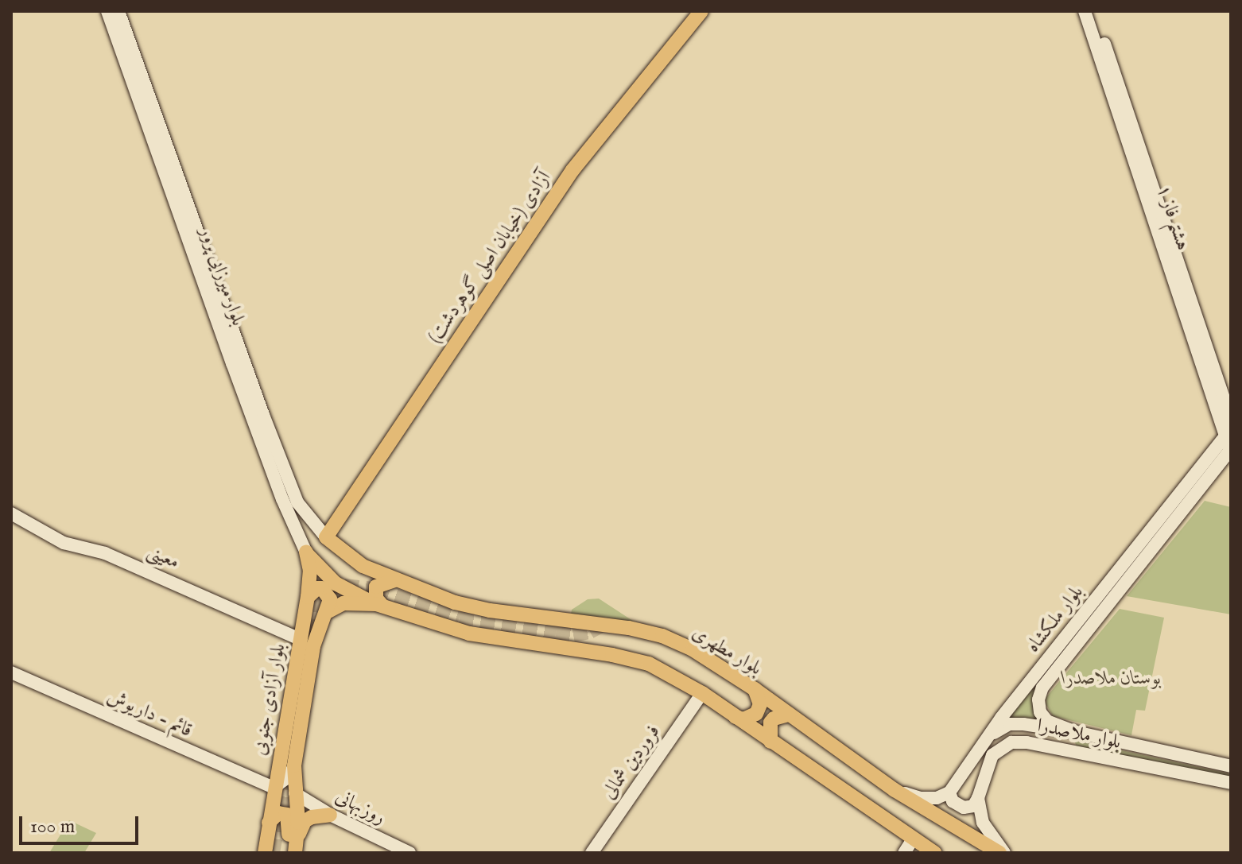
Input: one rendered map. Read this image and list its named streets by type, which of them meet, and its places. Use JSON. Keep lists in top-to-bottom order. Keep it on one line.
{"streets":{"main road":["هشتم فاز ۱","آزادی (خیابان اصلی گوهردشت)","بلوار میرزایی پرور","معینی","بلوار ملکشاه","بلوار مطهری","بلوار آزادی جنوبی","قائم - داریوش","بلوار ملاصدرا","فروردین شمالی","روزبهانی"]},"crossings":[["هشتم فاز ۱","بلوار ملکشاه"],["آزادی (خیابان اصلی گوهردشت)","بلوار میرزایی پرور"],["آزادی (خیابان اصلی گوهردشت)","بلوار مطهری"],["بلوار میرزایی پرور","بلوار مطهری"],["بلوار میرزایی پرور","بلوار آزادی جنوبی"],["معینی","بلوار آزادی جنوبی"],["بلوار آزادی جنوبی","قائم - داریوش"],["بلوار آزادی جنوبی","روزبهانی"]],"parks":["بوستان ملاصدرا"],"scale_bar":"100 m"}
